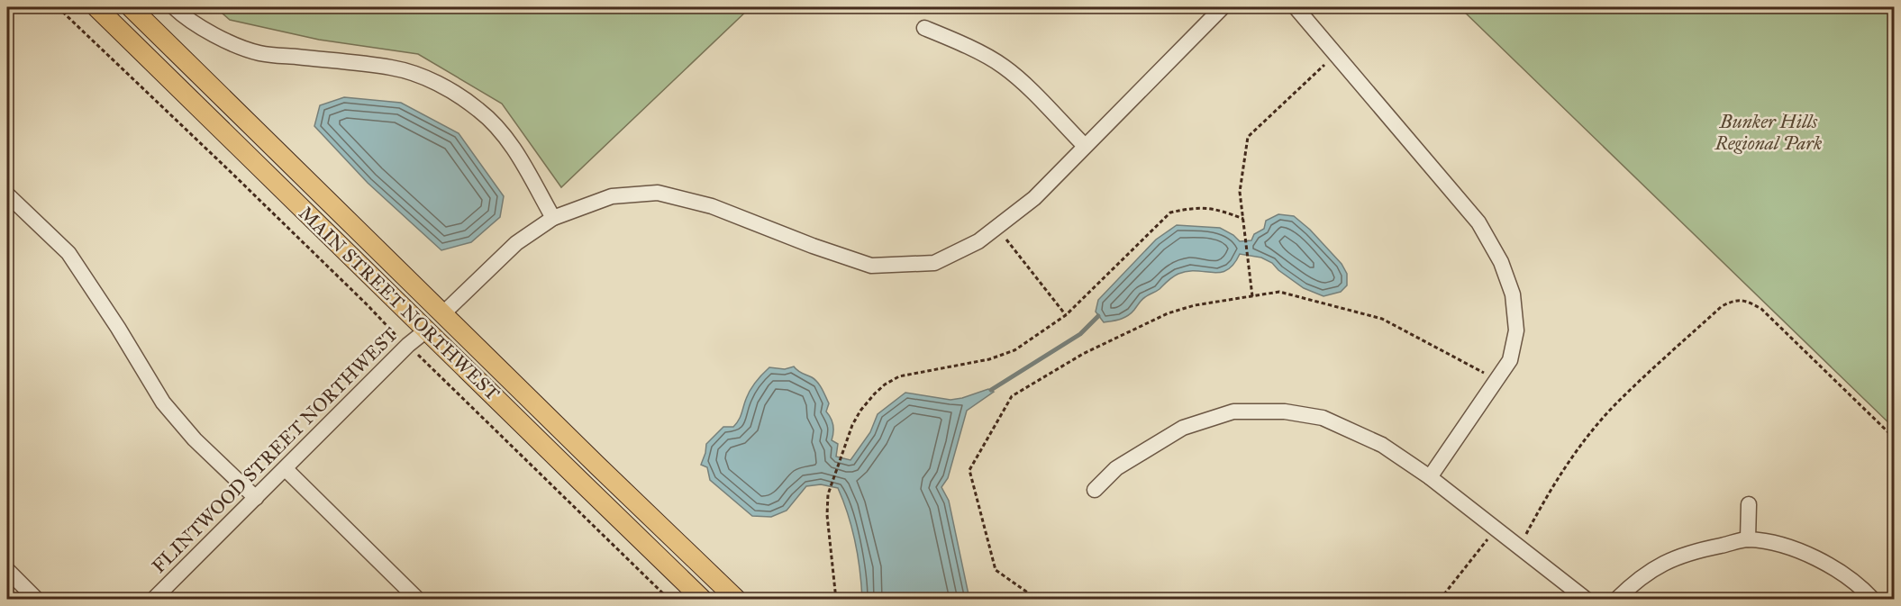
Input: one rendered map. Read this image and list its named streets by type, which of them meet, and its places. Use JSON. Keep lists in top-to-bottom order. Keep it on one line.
{"streets":{"main road":["MAIN STREET NORTHWEST"],"street":["FLINTWOOD STREET NORTHWEST"]},"crossings":[["MAIN STREET NORTHWEST","FLINTWOOD STREET NORTHWEST"]],"parks":["Bunker Hills Regional Park"]}
